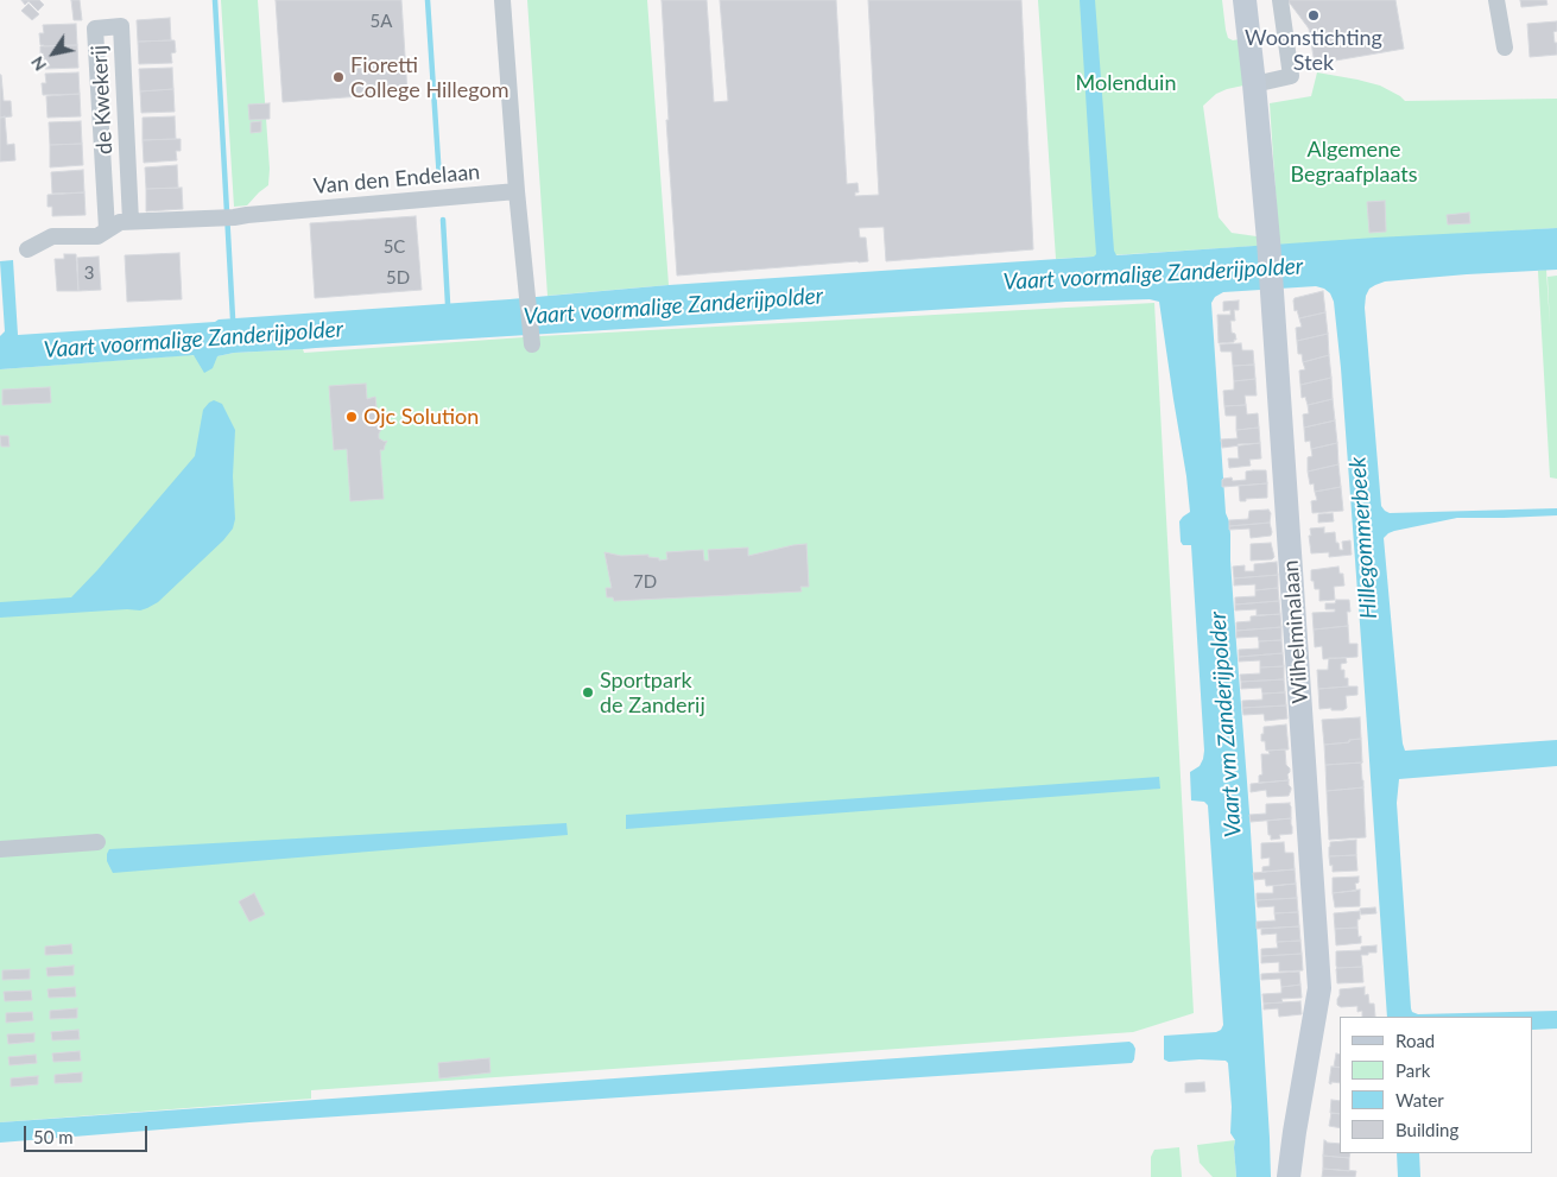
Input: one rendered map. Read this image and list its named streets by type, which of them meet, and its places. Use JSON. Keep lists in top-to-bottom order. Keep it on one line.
{"streets":{"main road":["Wilhelminalaan"],"street":["de Kwekerij","Van den Endelaan"]},"crossings":[["de Kwekerij","Van den Endelaan"]],"water":["Vaart voormalige Zanderijpolder","Hillegommerbeek","Vaart vm Zanderijpolder"],"parks":["Molenduin","Algemene Begraafplaats"],"places":["Woonstichting Stek","Fioretti College Hillegom","Ojc Solution","Sportpark de Zanderij"],"house_numbers":["5A","5C","3","5D","7D"],"legend":["Road","Park","Water","Building"],"scale_bar":"50 m","north":"bottom left"}
